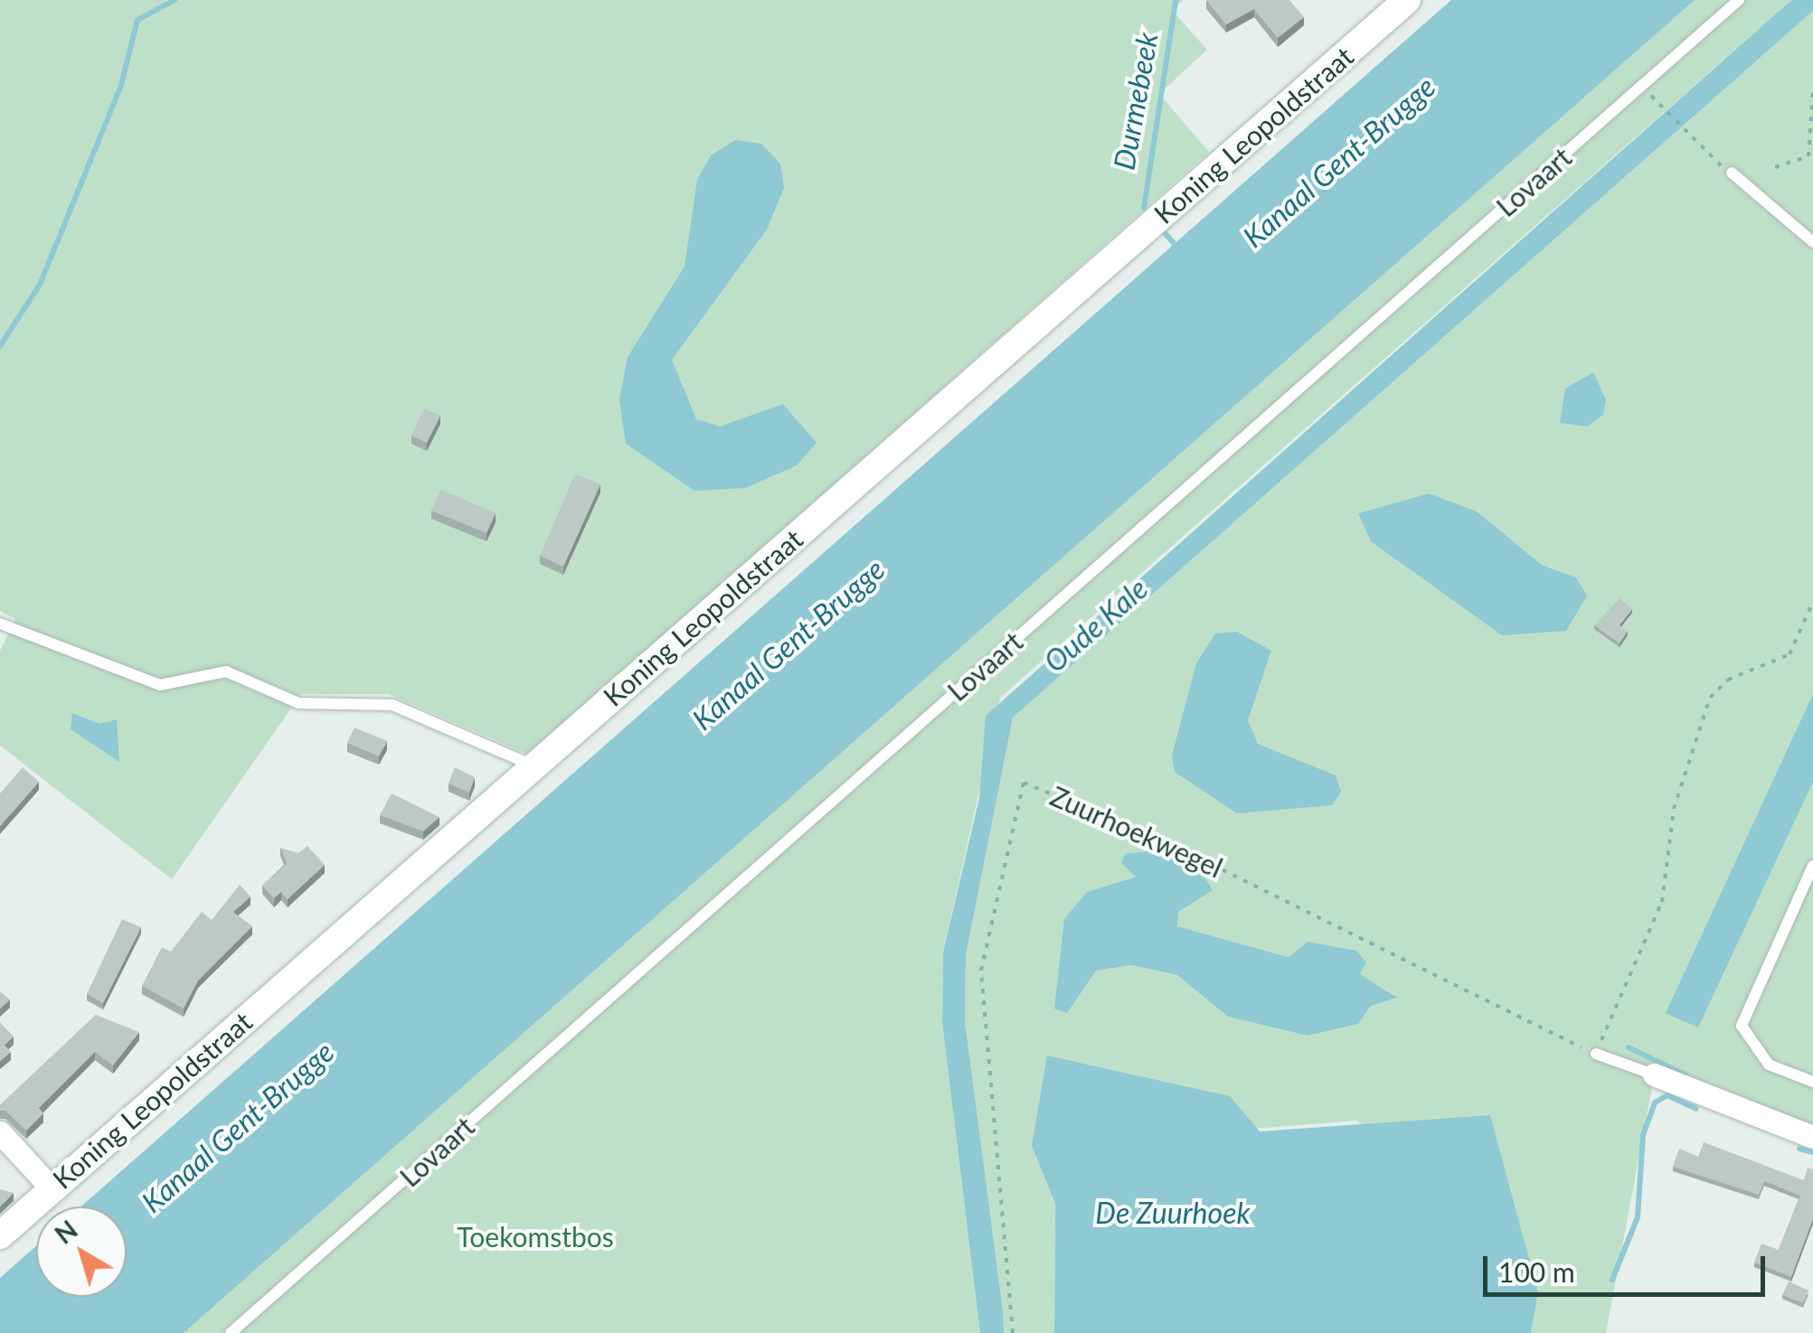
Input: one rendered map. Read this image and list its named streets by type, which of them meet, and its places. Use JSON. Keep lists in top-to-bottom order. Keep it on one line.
{"streets":{"street":["Koning Leopoldstraat"],"lane":["Lovaart"],"path":["Zuurhoekwegel"]},"water":["Durmebeek","Kanaal Gent-Brugge","Oude Kale","De Zuurhoek"],"parks":["Toekomstbos"],"scale_bar":"100 m","north":"top left"}
